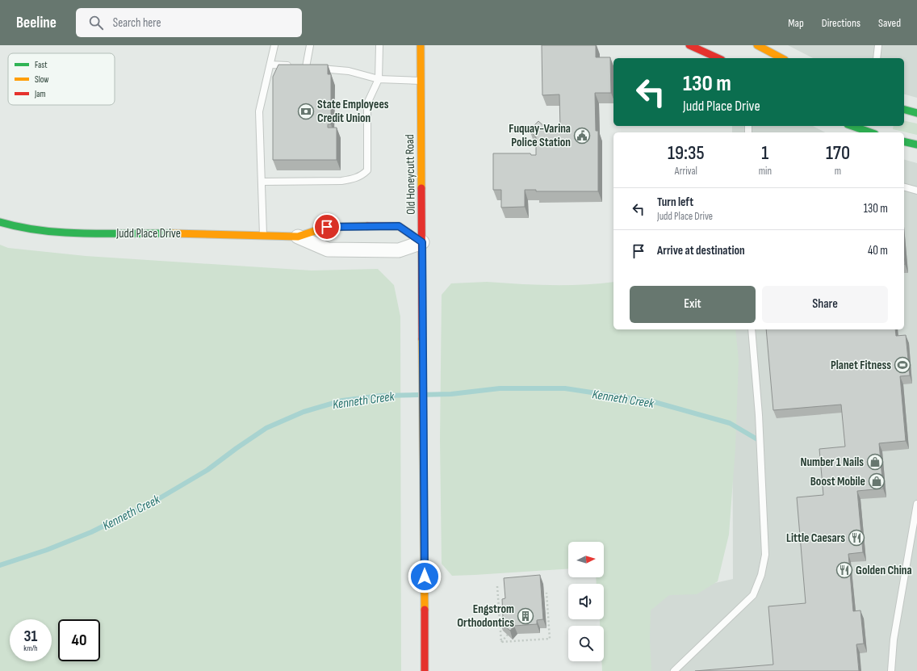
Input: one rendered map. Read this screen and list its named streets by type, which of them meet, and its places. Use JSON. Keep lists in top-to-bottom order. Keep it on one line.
{"streets":{"main road":["Old Honeycutt Road","Judd Place Drive"]},"crossings":[["Old Honeycutt Road","Judd Place Drive"]],"water":["Kenneth Creek"],"places":{"bank":["State Employees Credit Union"],"public building":["Fuquay-Varina Police Station"],"sports":["Planet Fitness"],"shop":["Number 1 Nails","Boost Mobile"],"restaurant":["Little Caesars","Golden China"],"building":["Engstrom Orthodontics"]},"legend":["Fast","Slow","Jam"],"north":"right","page":{"header":"Beeline","search":"Search here","nav":["Map","Directions","Saved"],"turn":["130 m","Judd Place Drive"],"eta":["19:35","Arrival","1","min","170","m"],"list":[{"name":"Turn left","note":"Judd Place Drive","value":"130 m"},{"name":"Arrive at destination","value":"40 m"}],"buttons":["Exit","Share"],"speed":"31 km/h","limit":"40"}}
